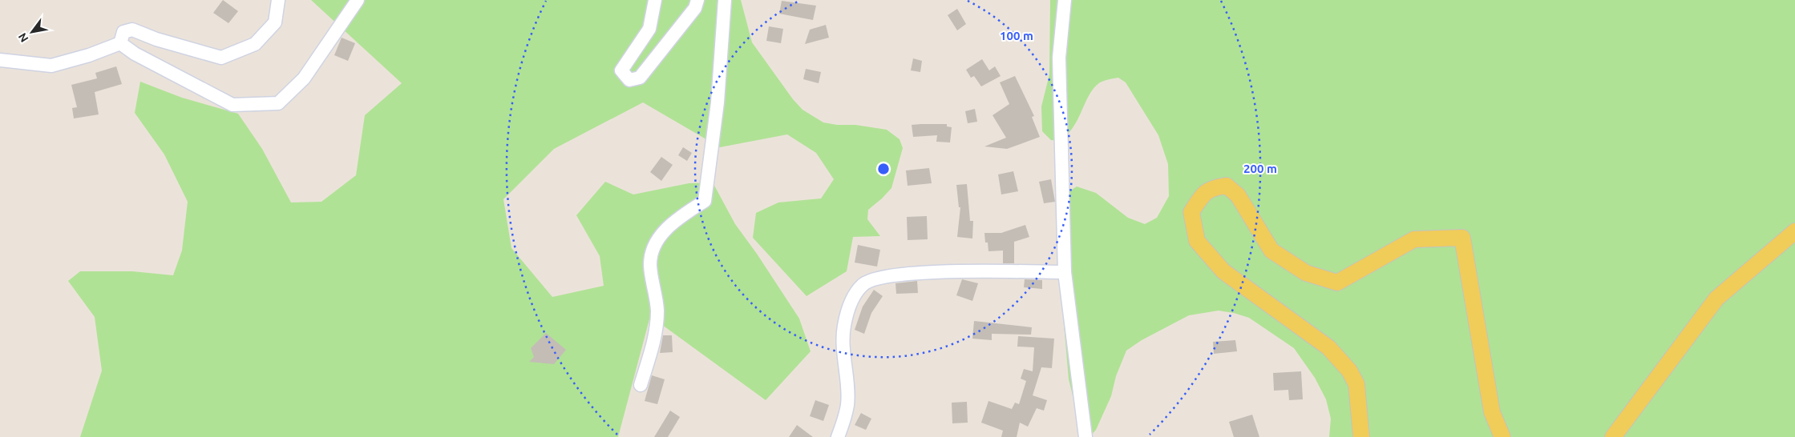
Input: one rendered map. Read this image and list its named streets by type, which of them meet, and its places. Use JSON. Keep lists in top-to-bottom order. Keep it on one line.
{"north":"bottom left","rings":["100 m","200 m"]}
